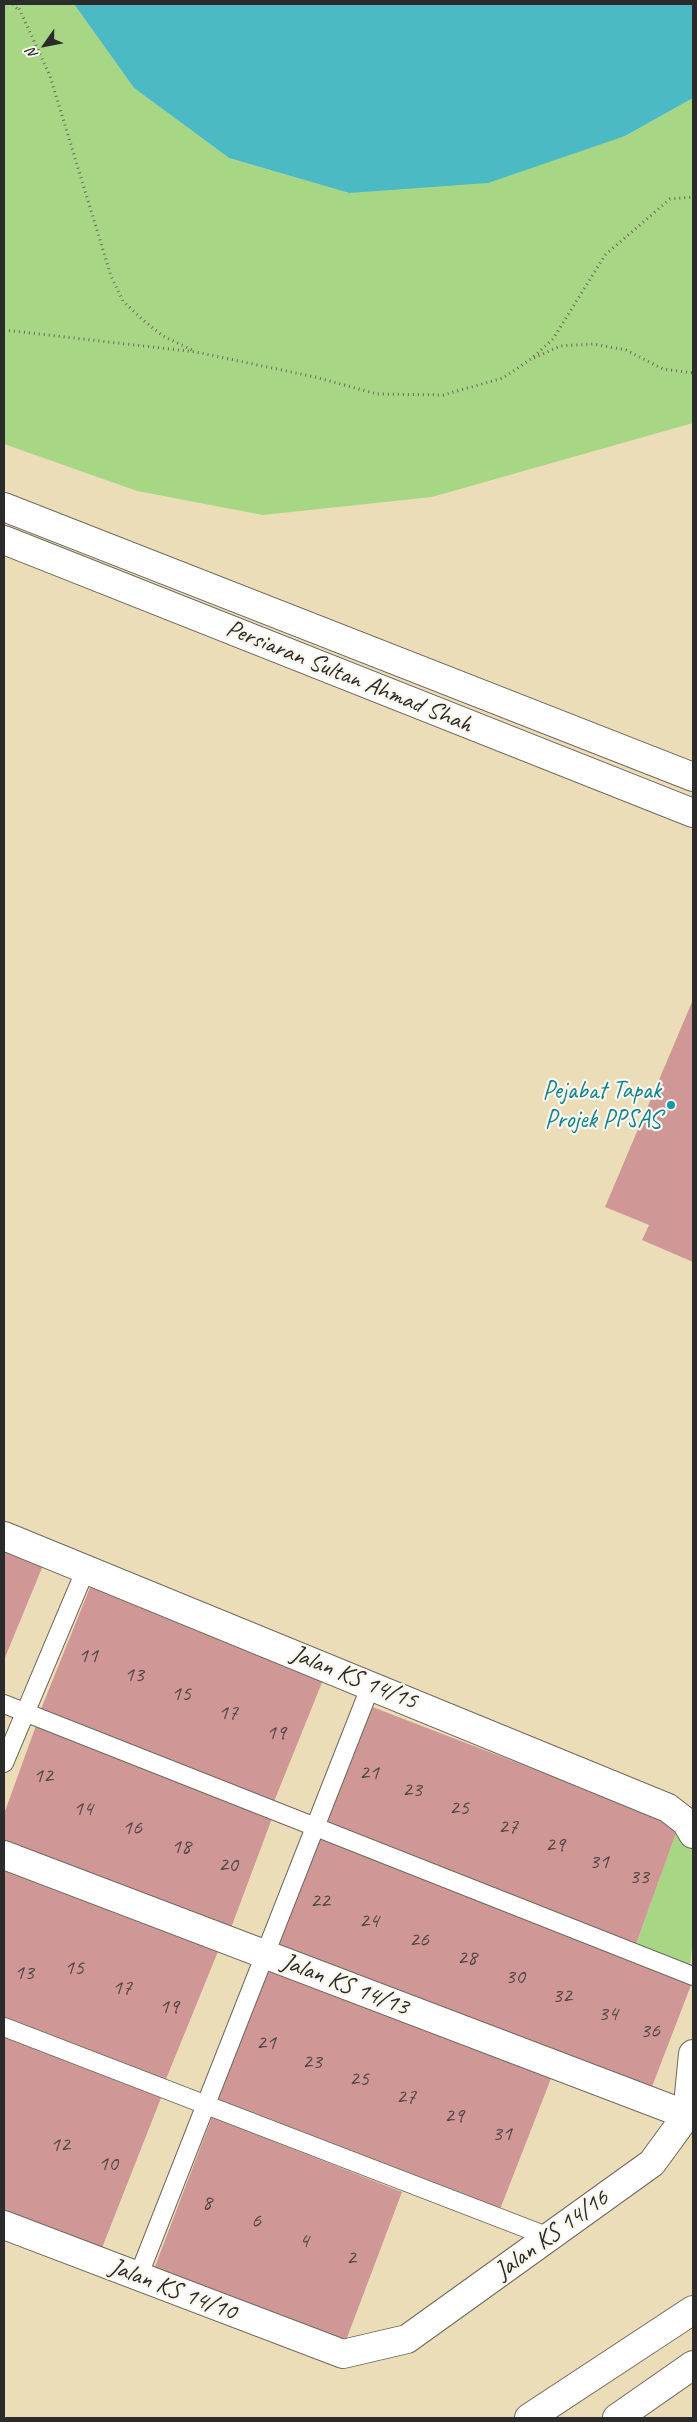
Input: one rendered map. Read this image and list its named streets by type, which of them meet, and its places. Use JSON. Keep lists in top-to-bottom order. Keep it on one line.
{"streets":{"street":["Persiaran Sultan Ahmad Shah","Jalan KS 14/15","Jalan KS 14/13","Jalan KS 14/16","Jalan KS 14/10"]},"crossings":[["Jalan KS 14/13","Jalan KS 14/16"],["Jalan KS 14/16","Jalan KS 14/10"]],"places":["Pejabat Tapak Projek PPSAS"],"house_numbers":["11","13","15","17","19","21","12","23","25","14","27","16","29","18","31","20","33","22","24","26","28","15","13","30","17","32","19","34","36","21","23","25","27","29","31","12","10","8","6","4","2"],"north":"bottom left"}
